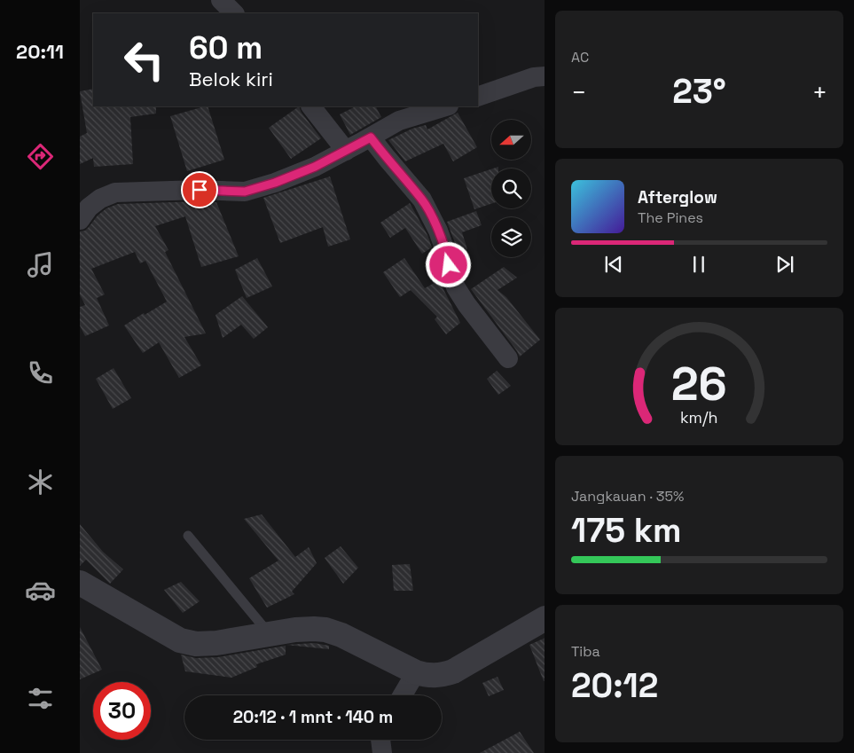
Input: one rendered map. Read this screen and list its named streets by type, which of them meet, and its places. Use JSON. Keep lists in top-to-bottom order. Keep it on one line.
{"north":"left","page":{"tabs":"20:11","tile":["AC",["Jangkauan · 35%","175 km"],["Tiba","20:12"]],"turn":["60 m","Belok kiri"],"heat":["−","23°","+"],"song":["Afterglow","The Pines"],"limit":"30","trip":"20:12 · 1 mnt · 140 m","gauge":["26","km/h"]}}
